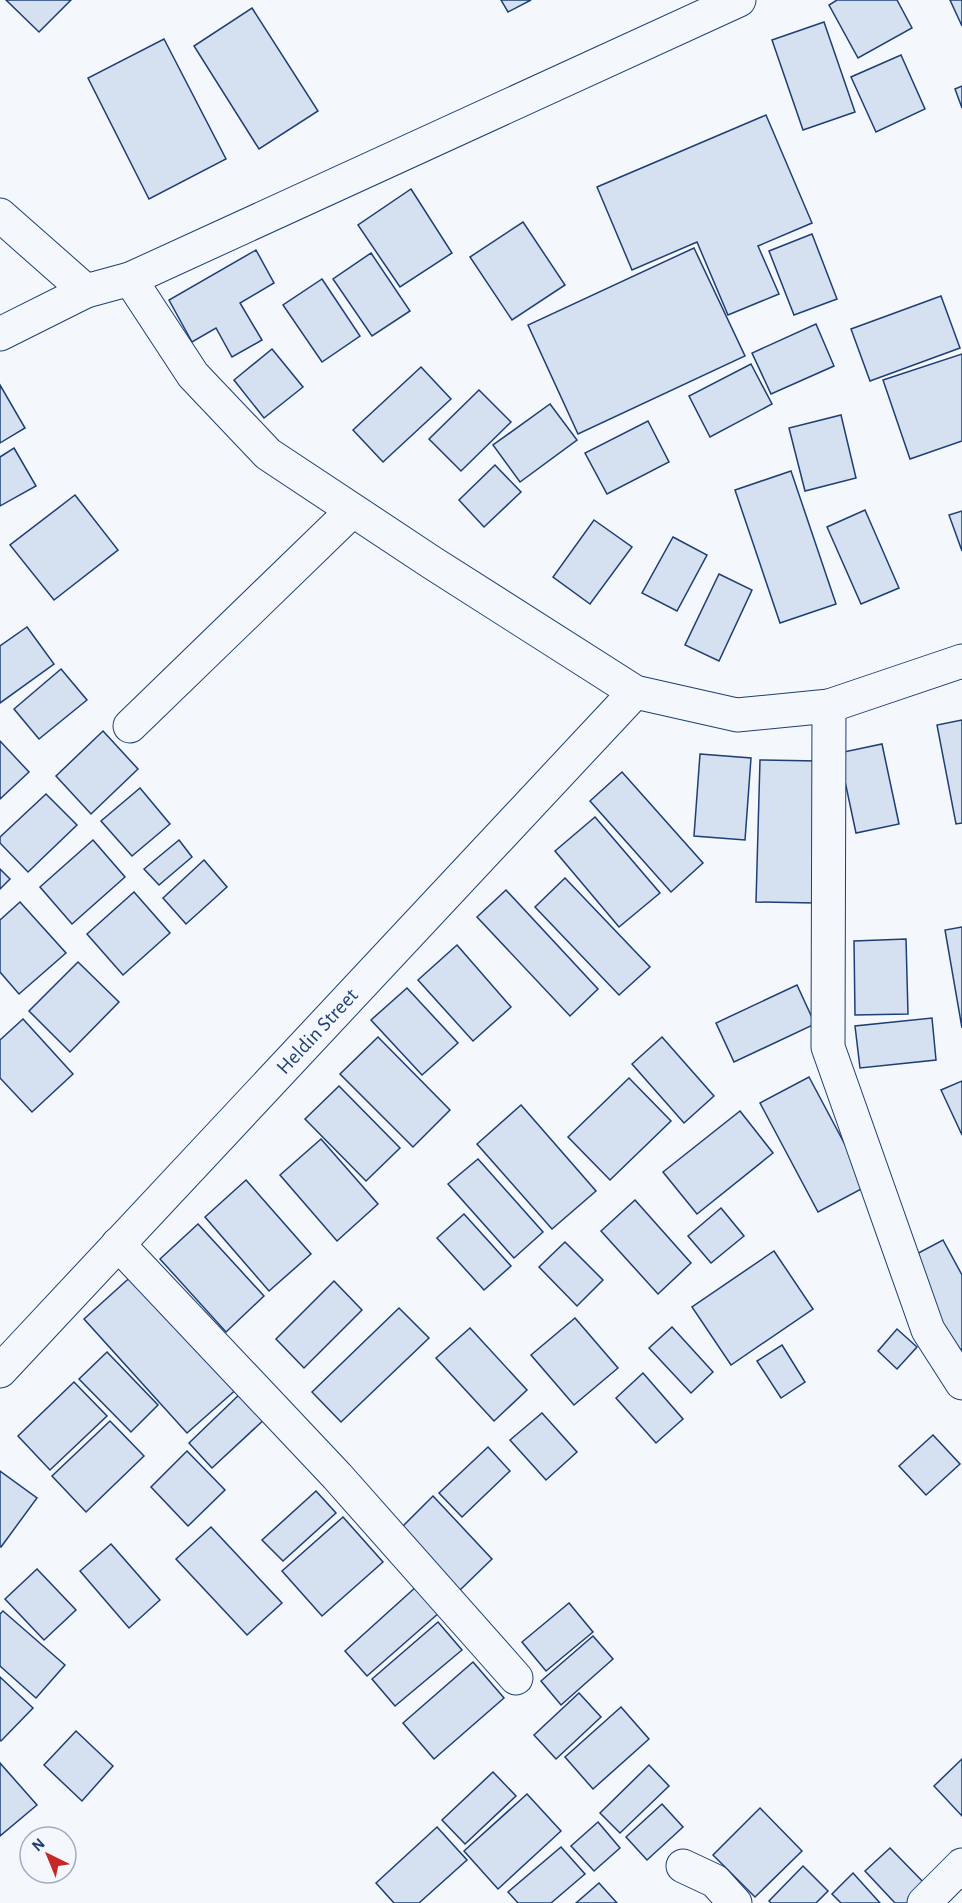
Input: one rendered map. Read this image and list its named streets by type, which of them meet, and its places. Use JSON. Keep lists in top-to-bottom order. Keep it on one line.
{"streets":{"street":["Heldin Street"]},"north":"top left"}
